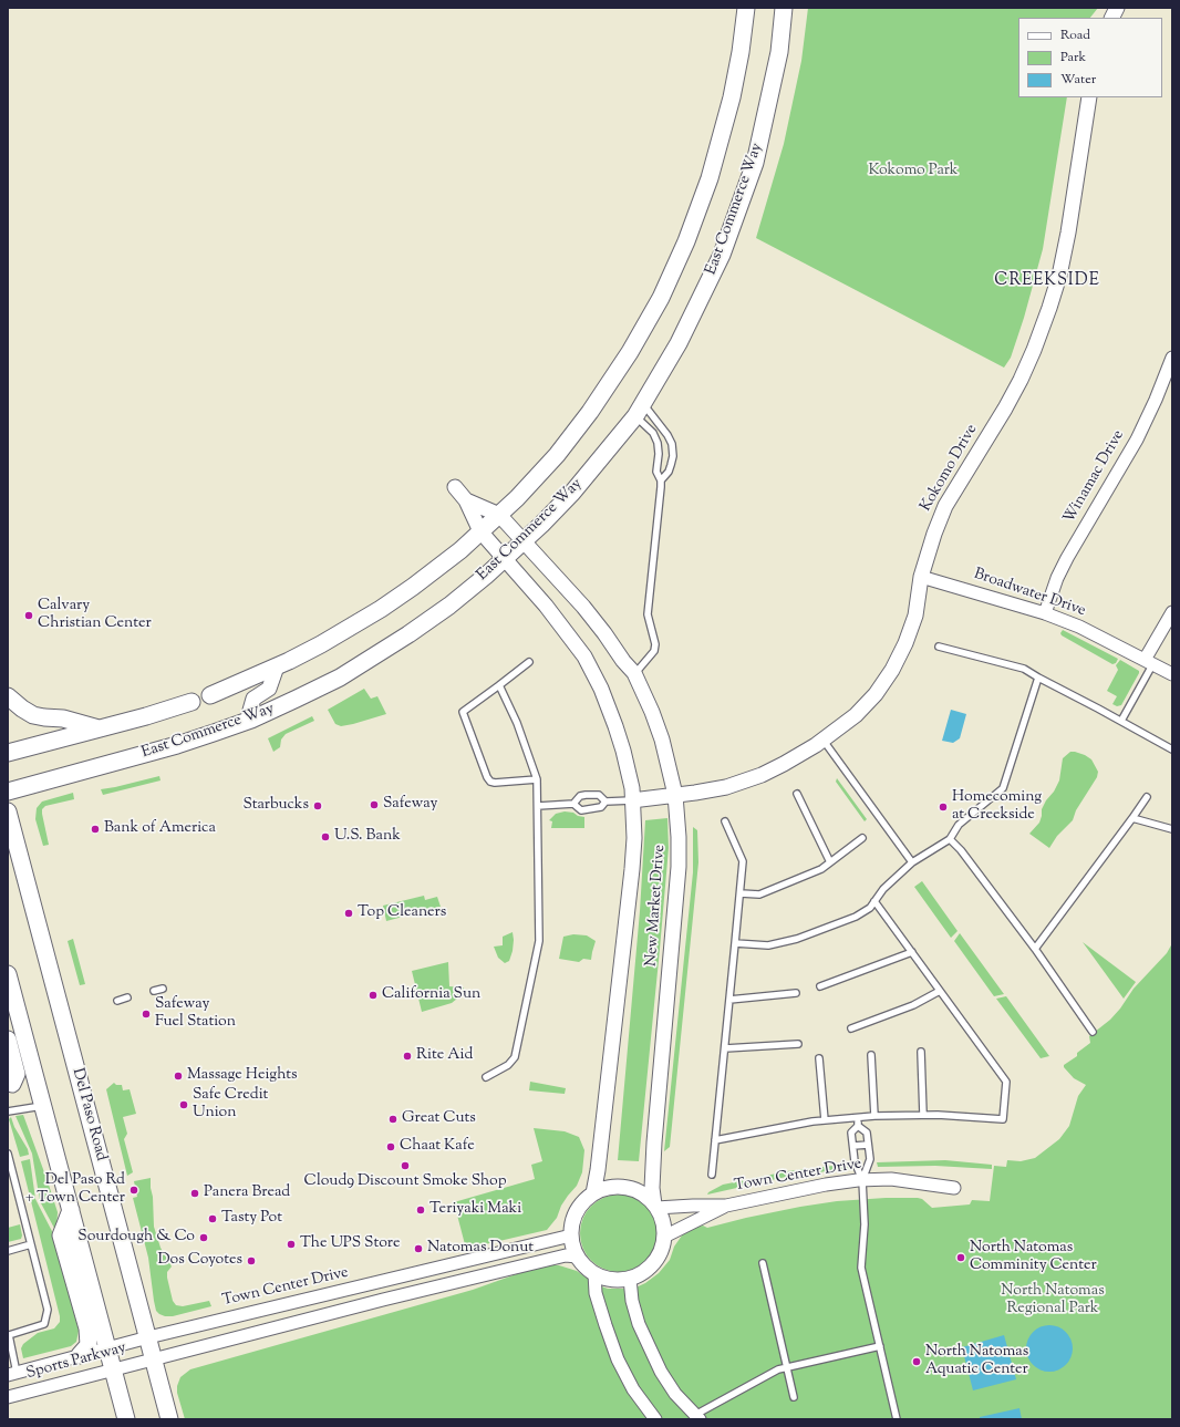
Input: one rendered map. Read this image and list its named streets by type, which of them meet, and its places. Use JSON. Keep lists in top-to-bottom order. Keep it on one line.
{"streets":{"main road":["East Commerce Way","Del Paso Road"],"street":["Kokomo Drive","Winamac Drive","Broadwater Drive","New Market Drive","Town Center Drive","Sports Parkway"]},"crossings":[["East Commerce Way","New Market Drive"],["Kokomo Drive","Broadwater Drive"],["Kokomo Drive","New Market Drive"],["Winamac Drive","Broadwater Drive"],["New Market Drive","Town Center Drive"],["Del Paso Road","Town Center Drive"],["Del Paso Road","Sports Parkway"]],"districts":["CREEKSIDE"],"parks":["Kokomo Park","North Natomas Regional Park"],"places":["Calvary Christian Center","Safeway","Starbucks","Homecoming at Creekside","Bank of America","U.S. Bank","Top Cleaners","California Sun","Safeway Fuel Station","Rite Aid","Massage Heights","Safe Credit Union","Great Cuts","Chaat Kafe","Cloud9 Discount Smoke Shop","Del Paso Rd + Town Center","Panera Bread","Teriyaki Maki","Tasty Pot","Sourdough & Co","The UPS Store","Natomas Donut","North Natomas Comminity Center","Dos Coyotes","North Natomas Aquatic Center"],"legend":["Road","Park","Water"]}
